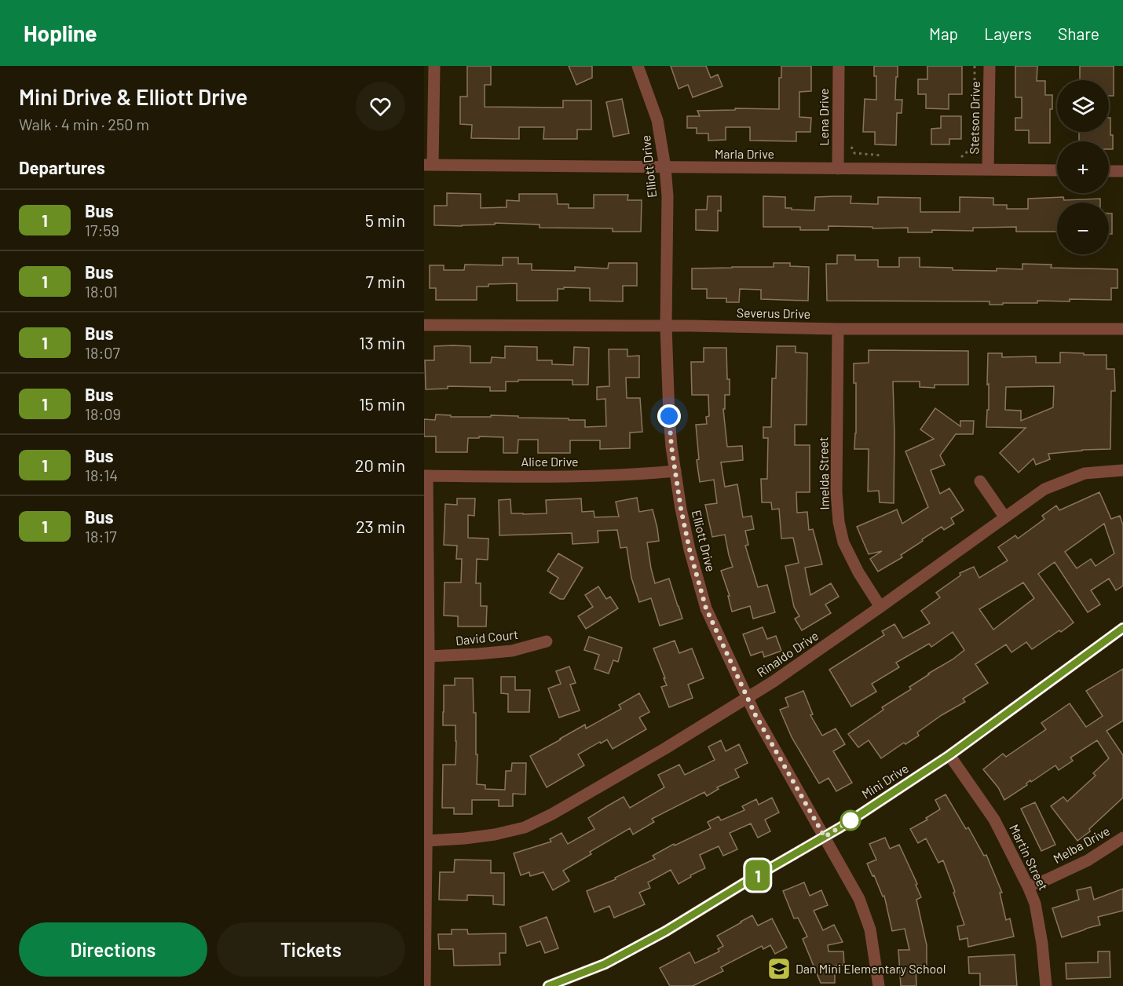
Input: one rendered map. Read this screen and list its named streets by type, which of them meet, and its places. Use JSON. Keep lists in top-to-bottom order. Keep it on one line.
{"streets":{"street":["Lena Drive","Stetson Drive","Marla Drive","Elliott Drive","Severus Drive","Alice Drive","Imelda Street","David Court","Rinaldo Drive","Mini Drive","Melba Drive","Martin Street"]},"crossings":[["Lena Drive","Marla Drive"],["Stetson Drive","Marla Drive"],["Marla Drive","Elliott Drive"],["Elliott Drive","Severus Drive"],["Elliott Drive","Alice Drive"],["Elliott Drive","Rinaldo Drive"],["Elliott Drive","Mini Drive"],["Severus Drive","Imelda Street"],["Imelda Street","Rinaldo Drive"],["Mini Drive","Martin Street"],["Melba Drive","Martin Street"]],"places":{"school or university":["Dan Mini Elementary School"]},"lines":["bus line 1"],"page":{"header":"Hopline","nav":["Map","Layers","Share"],"heading":[["Mini Drive & Elliott Drive","Walk · 4 min · 250 m"],"Departures"],"on_map":"1","map_buttons":["+","−"],"list":[{"mark":"1","name":"Bus","note":"17:59","value":"5 min"},{"mark":"1","name":"Bus","note":"18:01","value":"7 min"},{"mark":"1","name":"Bus","note":"18:07","value":"13 min"},{"mark":"1","name":"Bus","note":"18:09","value":"15 min"},{"mark":"1","name":"Bus","note":"18:14","value":"20 min"},{"mark":"1","name":"Bus","note":"18:17","value":"23 min"}],"buttons":["Directions","Tickets"]}}
